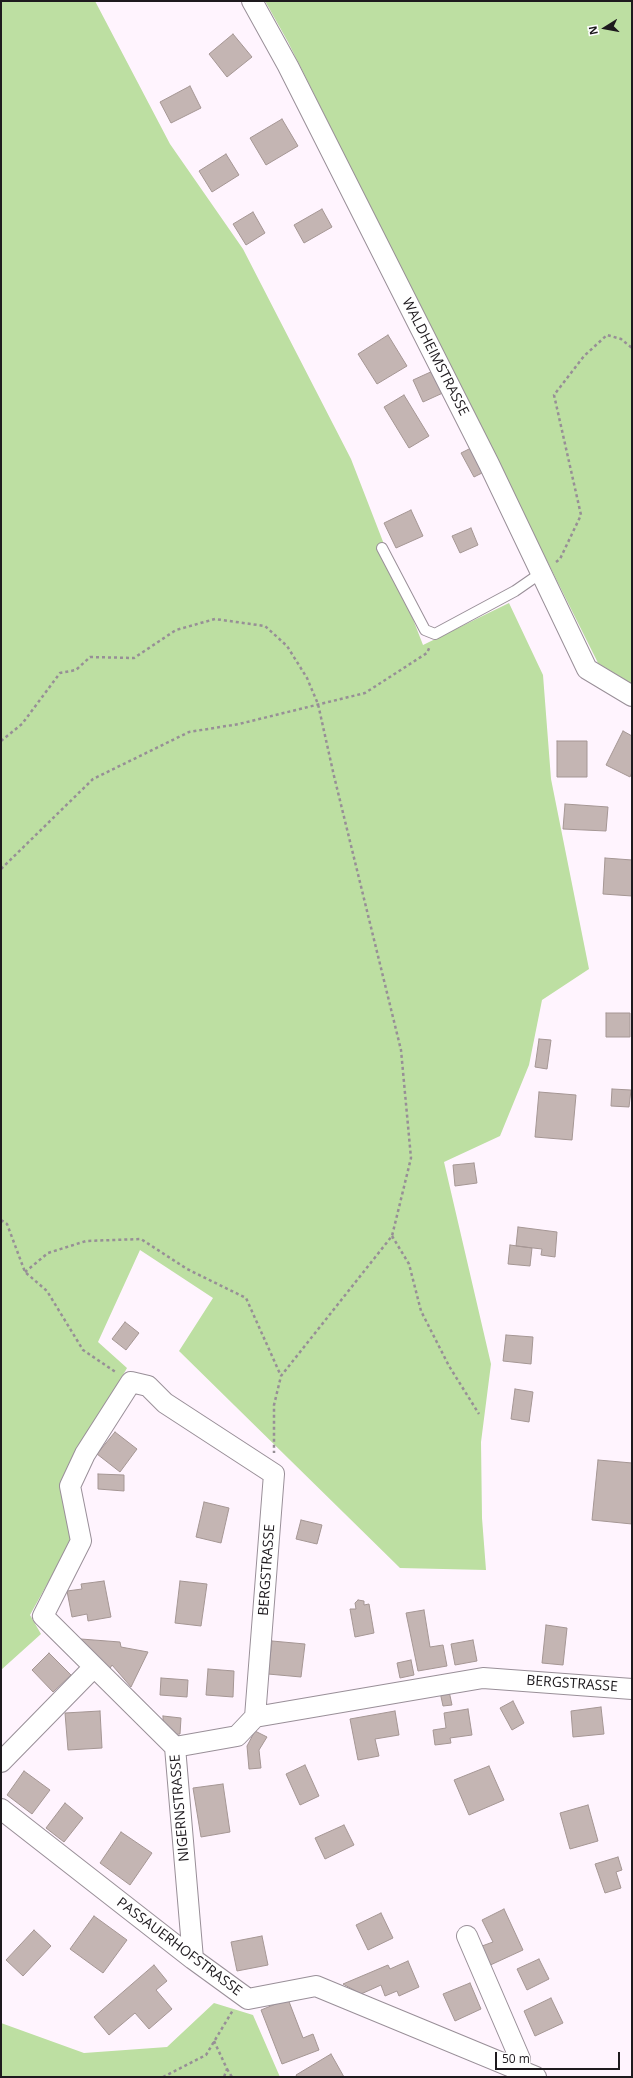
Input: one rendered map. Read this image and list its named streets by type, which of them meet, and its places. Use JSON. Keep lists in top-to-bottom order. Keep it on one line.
{"streets":{"street":["WALDHEIMSTRASSE","BERGSTRASSE","NIGERNSTRASSE","PASSAUERHOFSTRASSE"]},"crossings":[["NIGERNSTRASSE","PASSAUERHOFSTRASSE"]],"scale_bar":"50 m","north":"left"}
